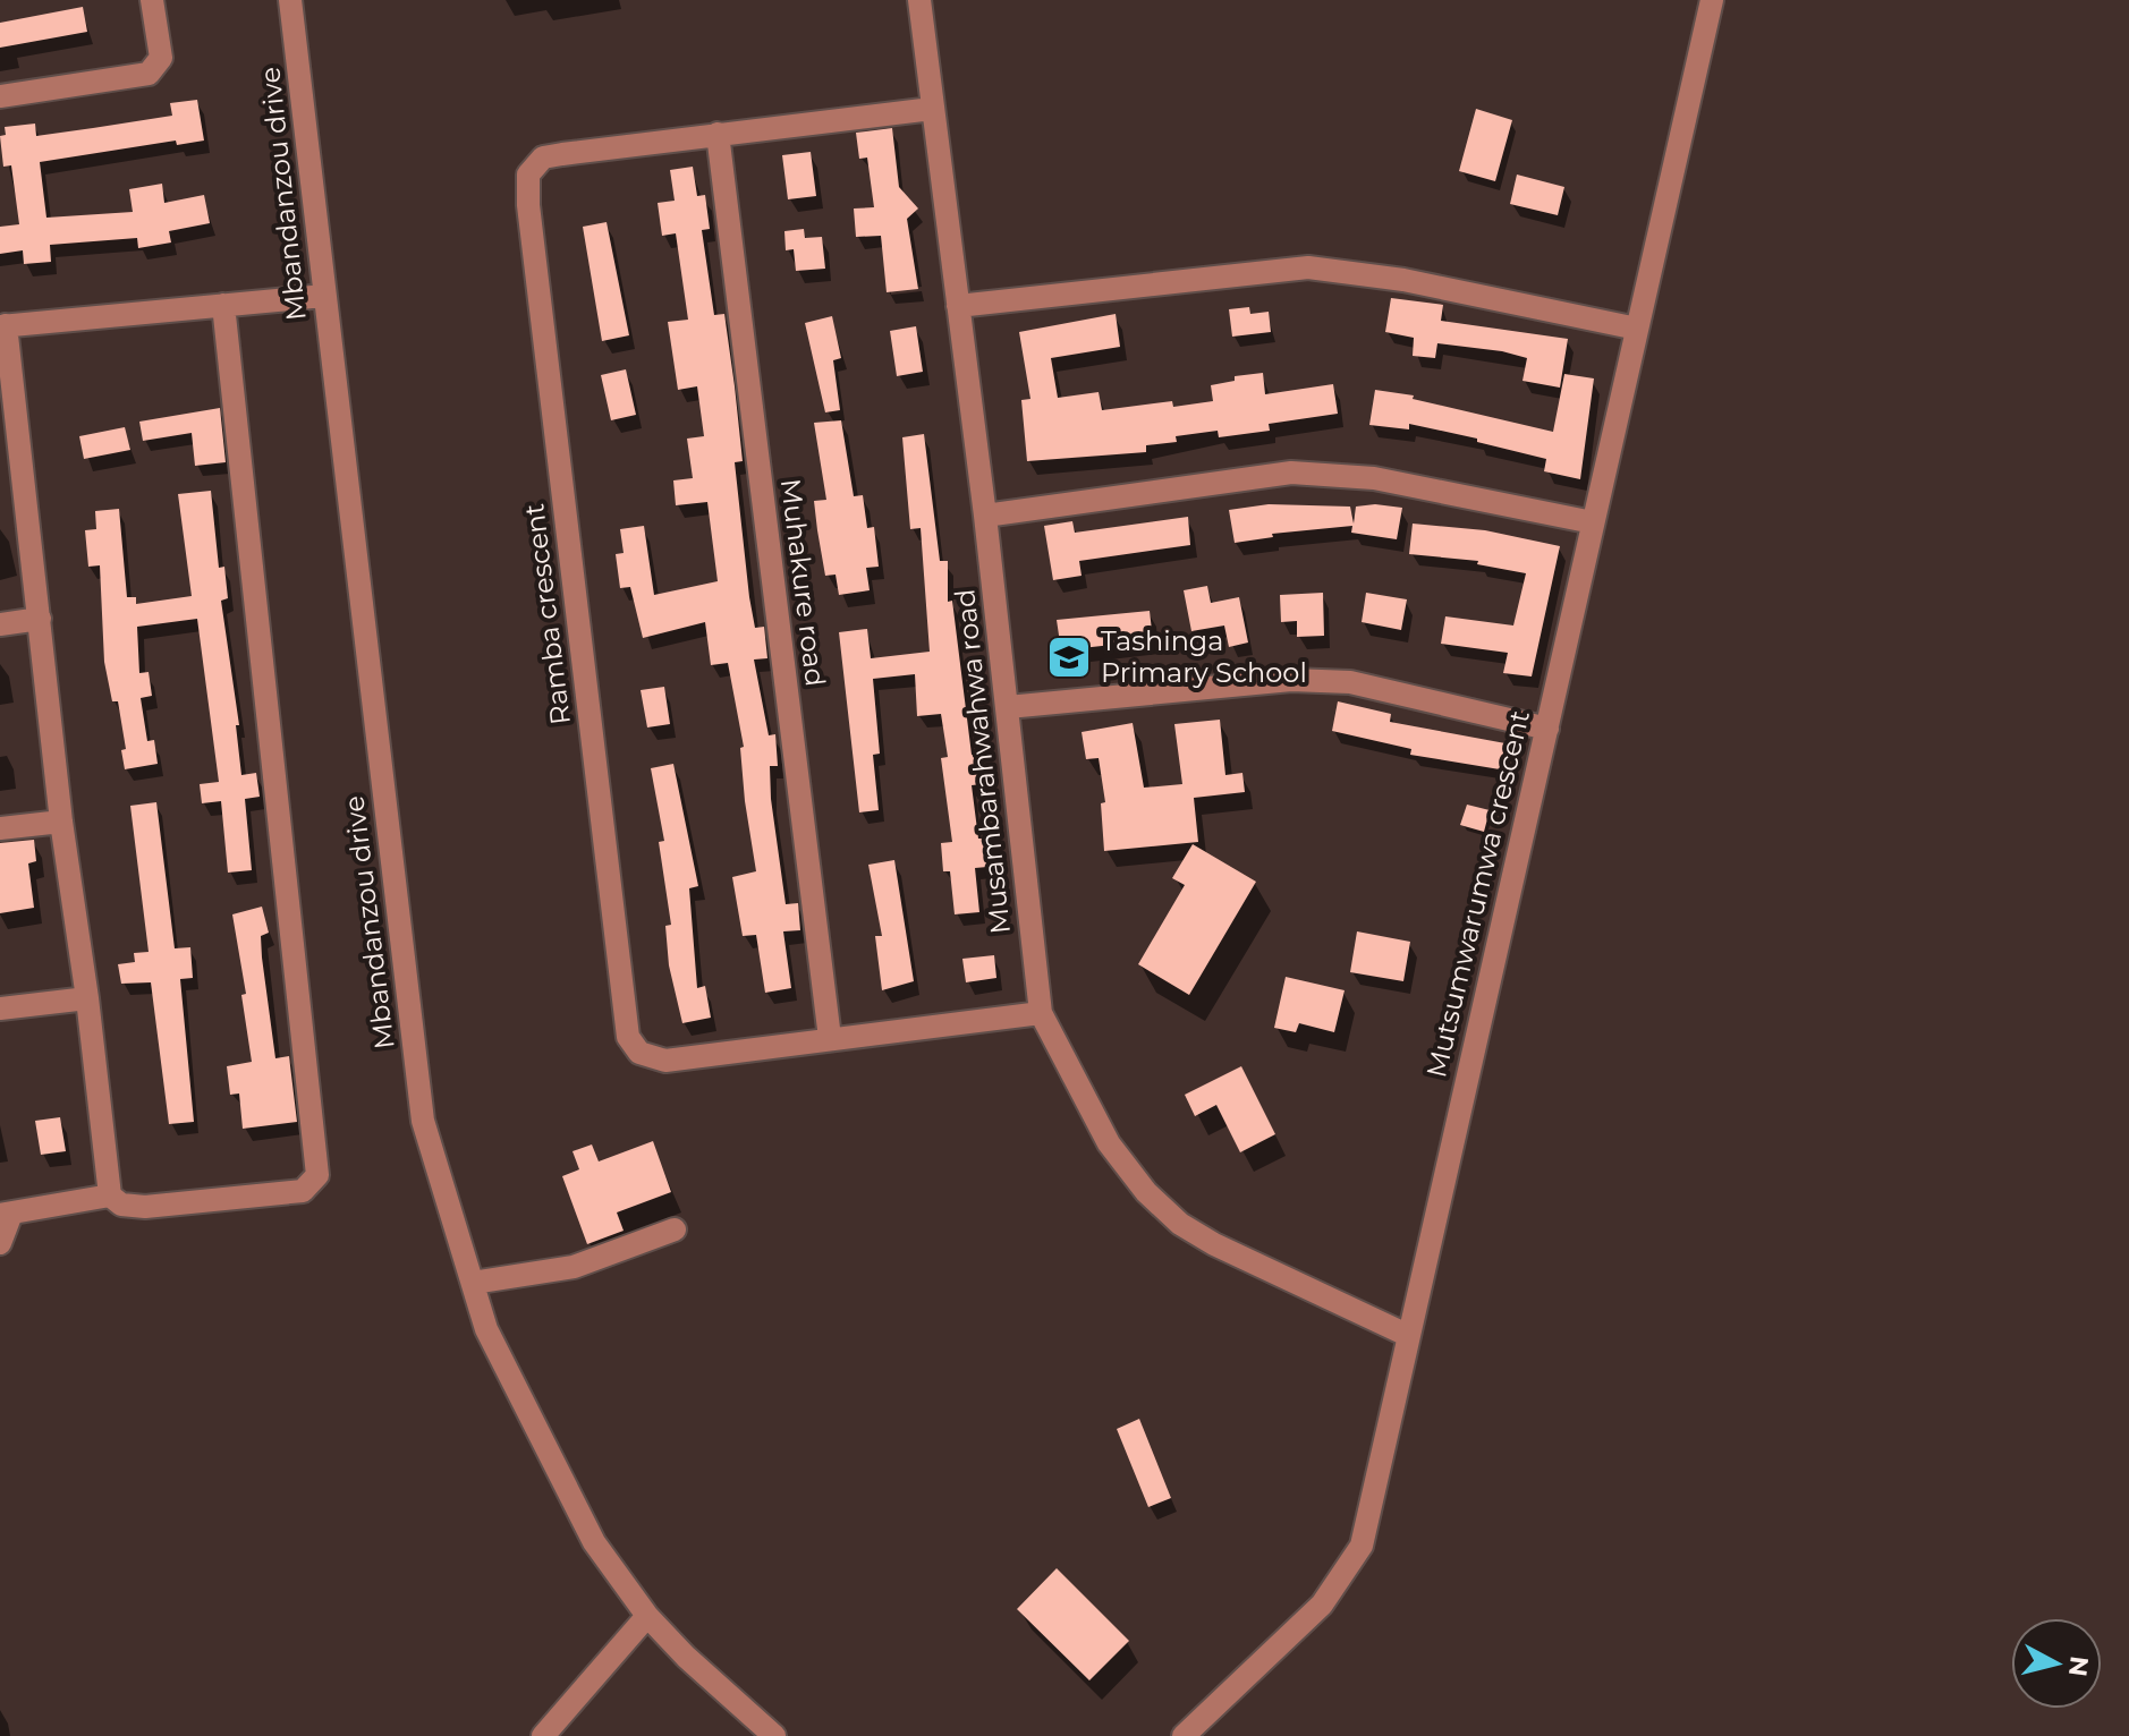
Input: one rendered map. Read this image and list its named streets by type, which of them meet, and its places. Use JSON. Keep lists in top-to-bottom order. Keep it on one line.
{"streets":{"street":["Mbandanzou drive","Muhakure road","Ramba crescent","Musambarahwahwa road","Mutsumwarumwa crescent"]},"crossings":[["Muhakure road","Ramba crescent"],["Ramba crescent","Musambarahwahwa road"],["Musambarahwahwa road","Mutsumwarumwa crescent"]],"places":{"school or university":["Tashinga Primary School"]},"north":"right"}
